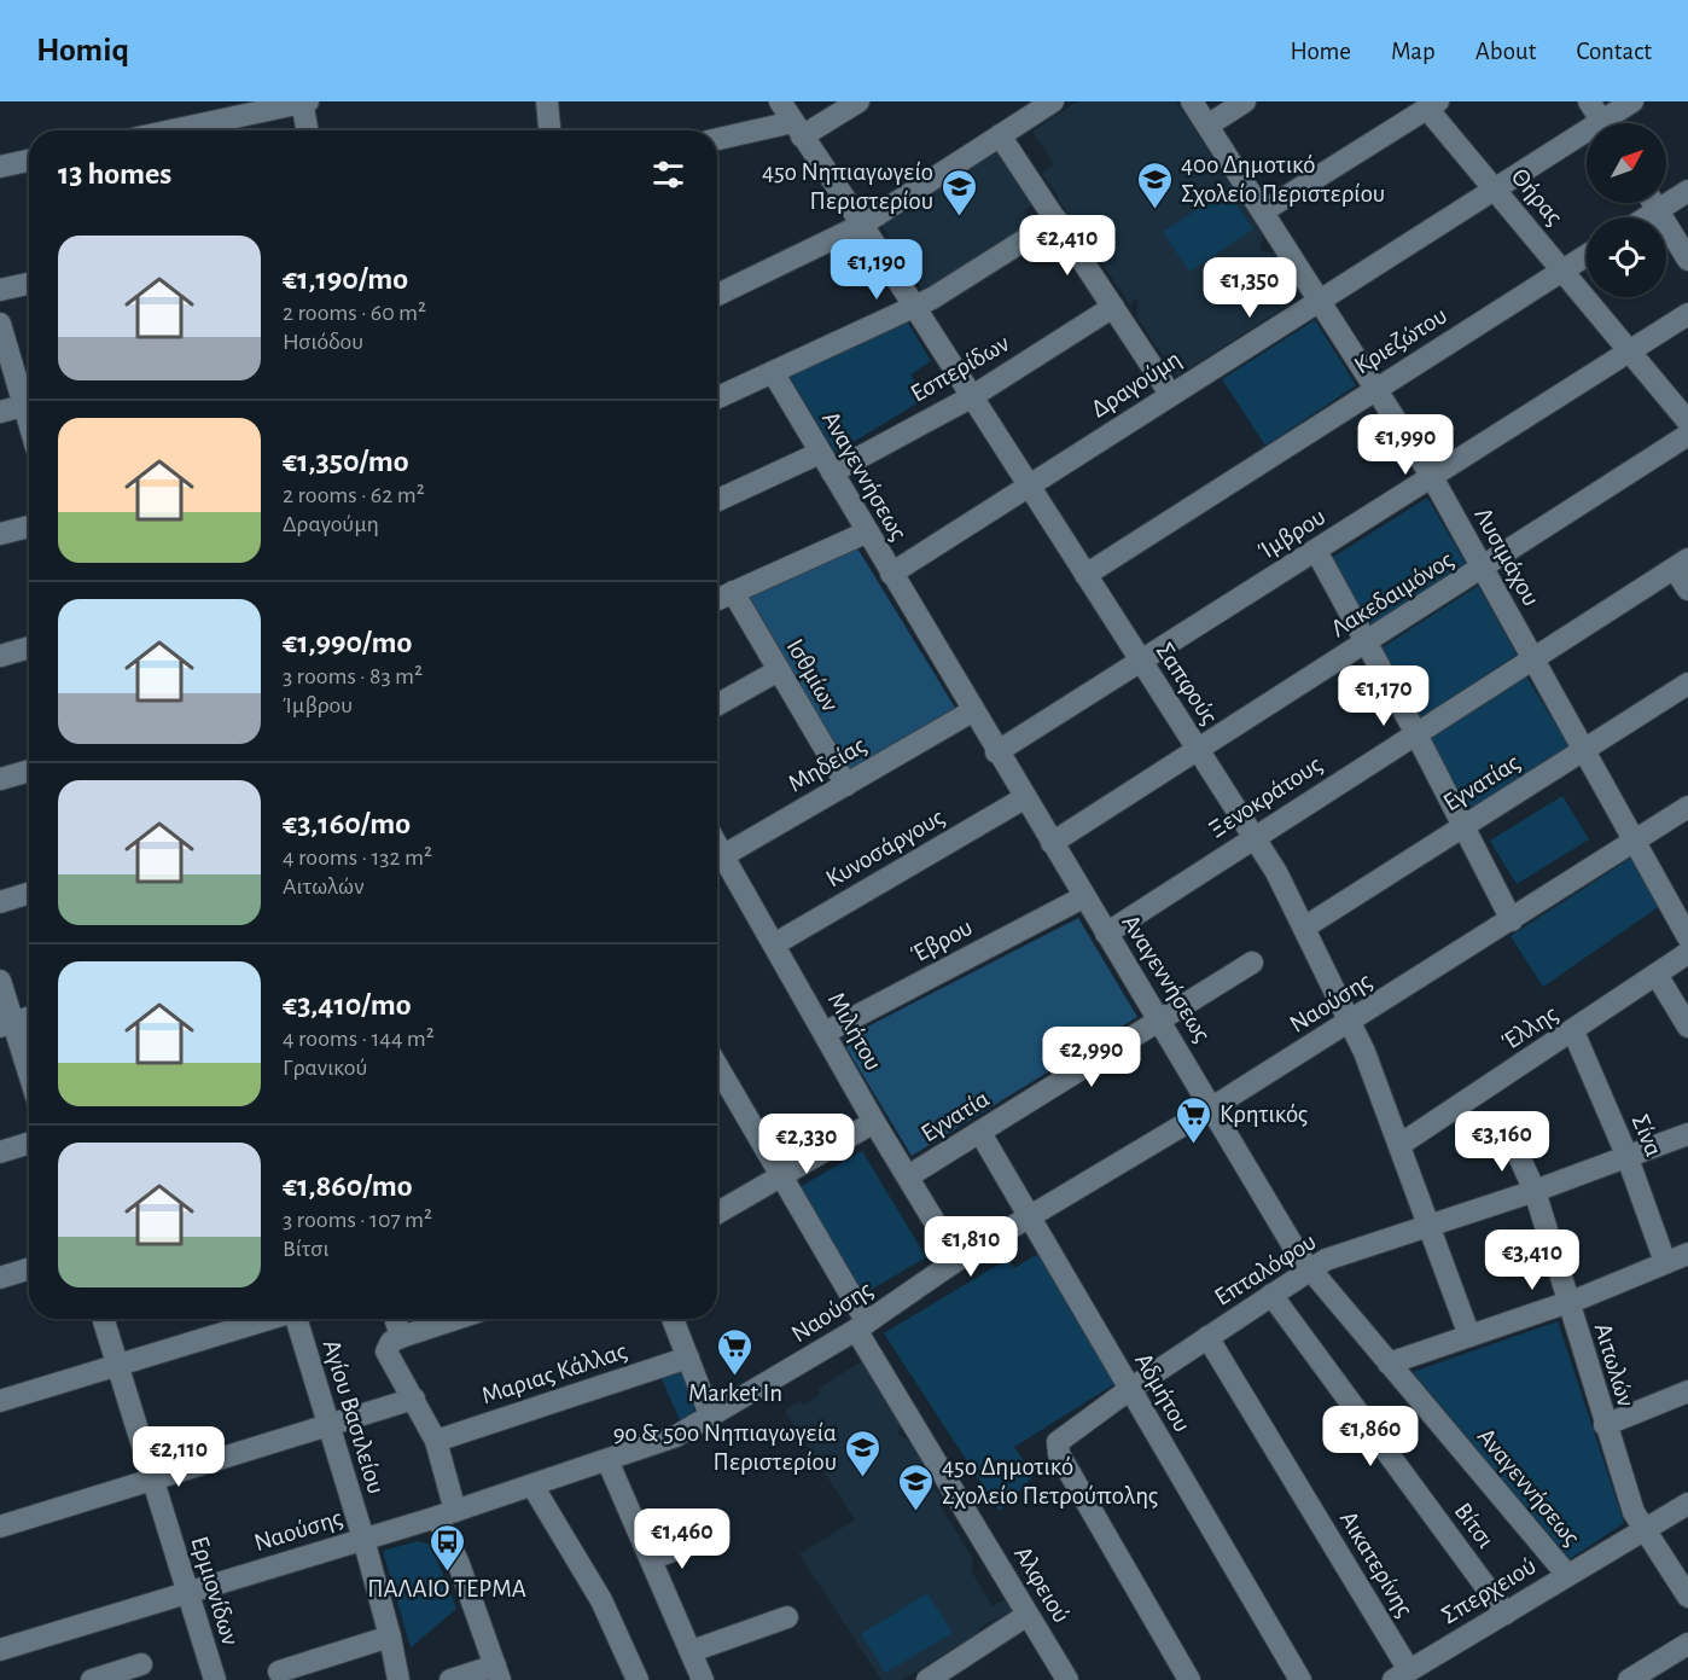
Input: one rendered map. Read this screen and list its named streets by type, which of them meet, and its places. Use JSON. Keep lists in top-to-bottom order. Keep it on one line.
{"streets":{"street":["Θήρας","Κριεζώτου","Εσπερίδων","Δραγούμη","Αναγεννήσεως","Ίμβρου","Λυσιμάχου","Λακεδαιμόνος","Ισθμίων","Σαπφούς","Μηδείας","Εγνατίας","Ξενοκράτους","Κυνοσάργους","Έβρου","Ναούσης","Έλλης","Μιλήτου","Εγνατία","Σίνα","Επταλόφου","Αιτωλών","Μαριας Κάλλας","Αδμήτου","Αγίου Βασιλείου","Βίτσι","Αικατερίνης","Αλφειού","Ερμιονίδων","Σπερχειού"]},"crossings":[["Θήρας","Κριεζώτου"],["Θήρας","Δραγούμη"],["Θήρας","Ίμβρου"],["Κριεζώτου","Λυσιμάχου"],["Κριεζώτου","Σαπφούς"],["Εσπερίδων","Αναγεννήσεως"],["Εσπερίδων","Σαπφούς"],["Δραγούμη","Αναγεννήσεως"],["Δραγούμη","Λυσιμάχου"],["Δραγούμη","Σαπφούς"],["Αναγεννήσεως","Ίμβρου"],["Αναγεννήσεως","Λακεδαιμόνος"],["Αναγεννήσεως","Μηδείας"],["Αναγεννήσεως","Ξενοκράτους"],["Αναγεννήσεως","Κυνοσάργους"],["Αναγεννήσεως","Έβρου"],["Αναγεννήσεως","Ναούσης"],["Αναγεννήσεως","Εγνατία"],["Αναγεννήσεως","Επταλόφου"],["Αναγεννήσεως","Σπερχειού"],["Ίμβρου","Λυσιμάχου"],["Ίμβρου","Σαπφούς"],["Λυσιμάχου","Λακεδαιμόνος"],["Λυσιμάχου","Εγνατίας"],["Λυσιμάχου","Ξενοκράτους"],["Λυσιμάχου","Ναούσης"],["Λακεδαιμόνος","Σαπφούς"],["Ισθμίων","Μηδείας"],["Σαπφούς","Εγνατίας"],["Σαπφούς","Ξενοκράτους"],["Σαπφούς","Ναούσης"],["Σαπφούς","Έλλης"],["Σαπφούς","Επταλόφου"],["Κυνοσάργους","Μιλήτου"],["Έβρου","Μιλήτου"],["Ναούσης","Μιλήτου"],["Ναούσης","Αδμήτου"],["Ναούσης","Αγίου Βασιλείου"],["Ναούσης","Αλφειού"],["Ναούσης","Ερμιονίδων"],["Έλλης","Σίνα"],["Μιλήτου","Εγνατία"],["Εγνατία","Αδμήτου"],["Σίνα","Επταλόφου"],["Επταλόφου","Αιτωλών"],["Επταλόφου","Αδμήτου"],["Επταλόφου","Βίτσι"],["Επταλόφου","Αικατερίνης"],["Αιτωλών","Σπερχειού"],["Βίτσι","Σπερχειού"],["Αικατερίνης","Σπερχειού"]],"places":{"school or university":["40ο Δημοτικό Σχολείο Περιστερίου","45ο Νηπιαγωγείο Περιστερίου","9ο & 50ο Νηπιαγωγεία Περιστερίου","45ο Δημοτικό Σχολείο Πετρούπολης"],"supermarket":["Κρητικός","Market In"],"bus stop":["ΠΑΛΑΙΟ ΤΕΡΜΑ"]},"north":"top right","page":{"header":"Homiq","nav":["Home","Map","About","Contact"],"heading":"13 homes","price":["€2,410","€1,190","€1,350","€1,990","€1,170","€2,990","€3,160","€2,330","€1,810","€3,410","€1,860","€2,110","€1,460"],"list":[{"name":"€1,190/mo","note":"2 rooms · 60 m² · Ησιόδου"},{"name":"€1,350/mo","note":"2 rooms · 62 m² · Δραγούμη"},{"name":"€1,990/mo","note":"3 rooms · 83 m² · Ίμβρου"},{"name":"€3,160/mo","note":"4 rooms · 132 m² · Αιτωλών"},{"name":"€3,410/mo","note":"4 rooms · 144 m² · Γρανικού"},{"name":"€1,860/mo","note":"3 rooms · 107 m² · Βίτσι"}]}}
